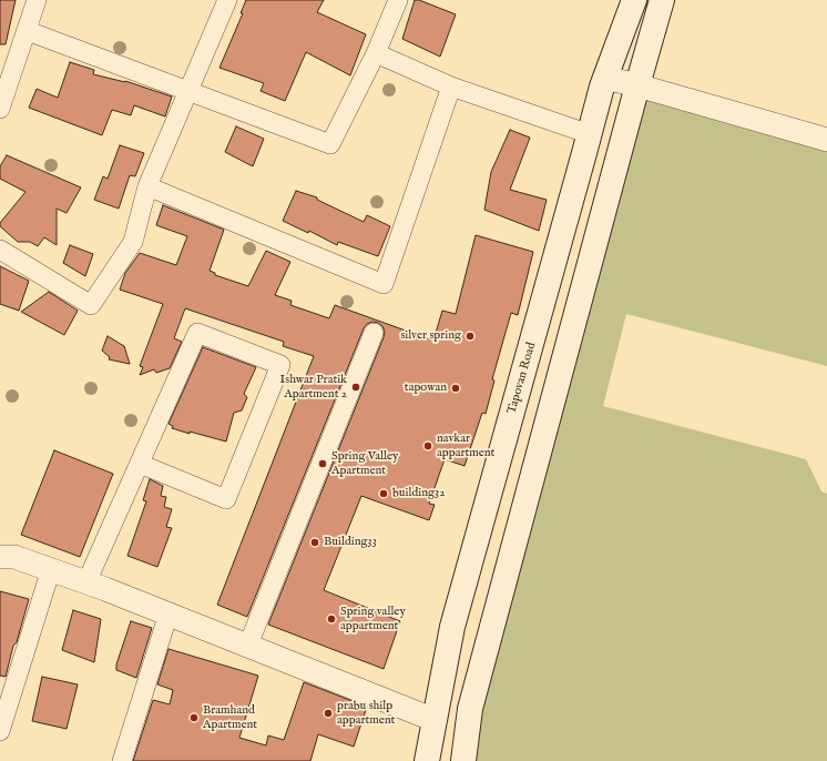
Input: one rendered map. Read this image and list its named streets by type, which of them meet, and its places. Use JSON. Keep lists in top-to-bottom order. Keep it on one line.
{"streets":{"main road":["Tapovan Road"]},"places":["silver spring","Ishwar Pratik Apartment 2","tapowan","navkar appartment","Spring Valley Apartment","building32","Building33","Spring valley appartment","prabu shilp appartment","Bramhand Apartment"]}
